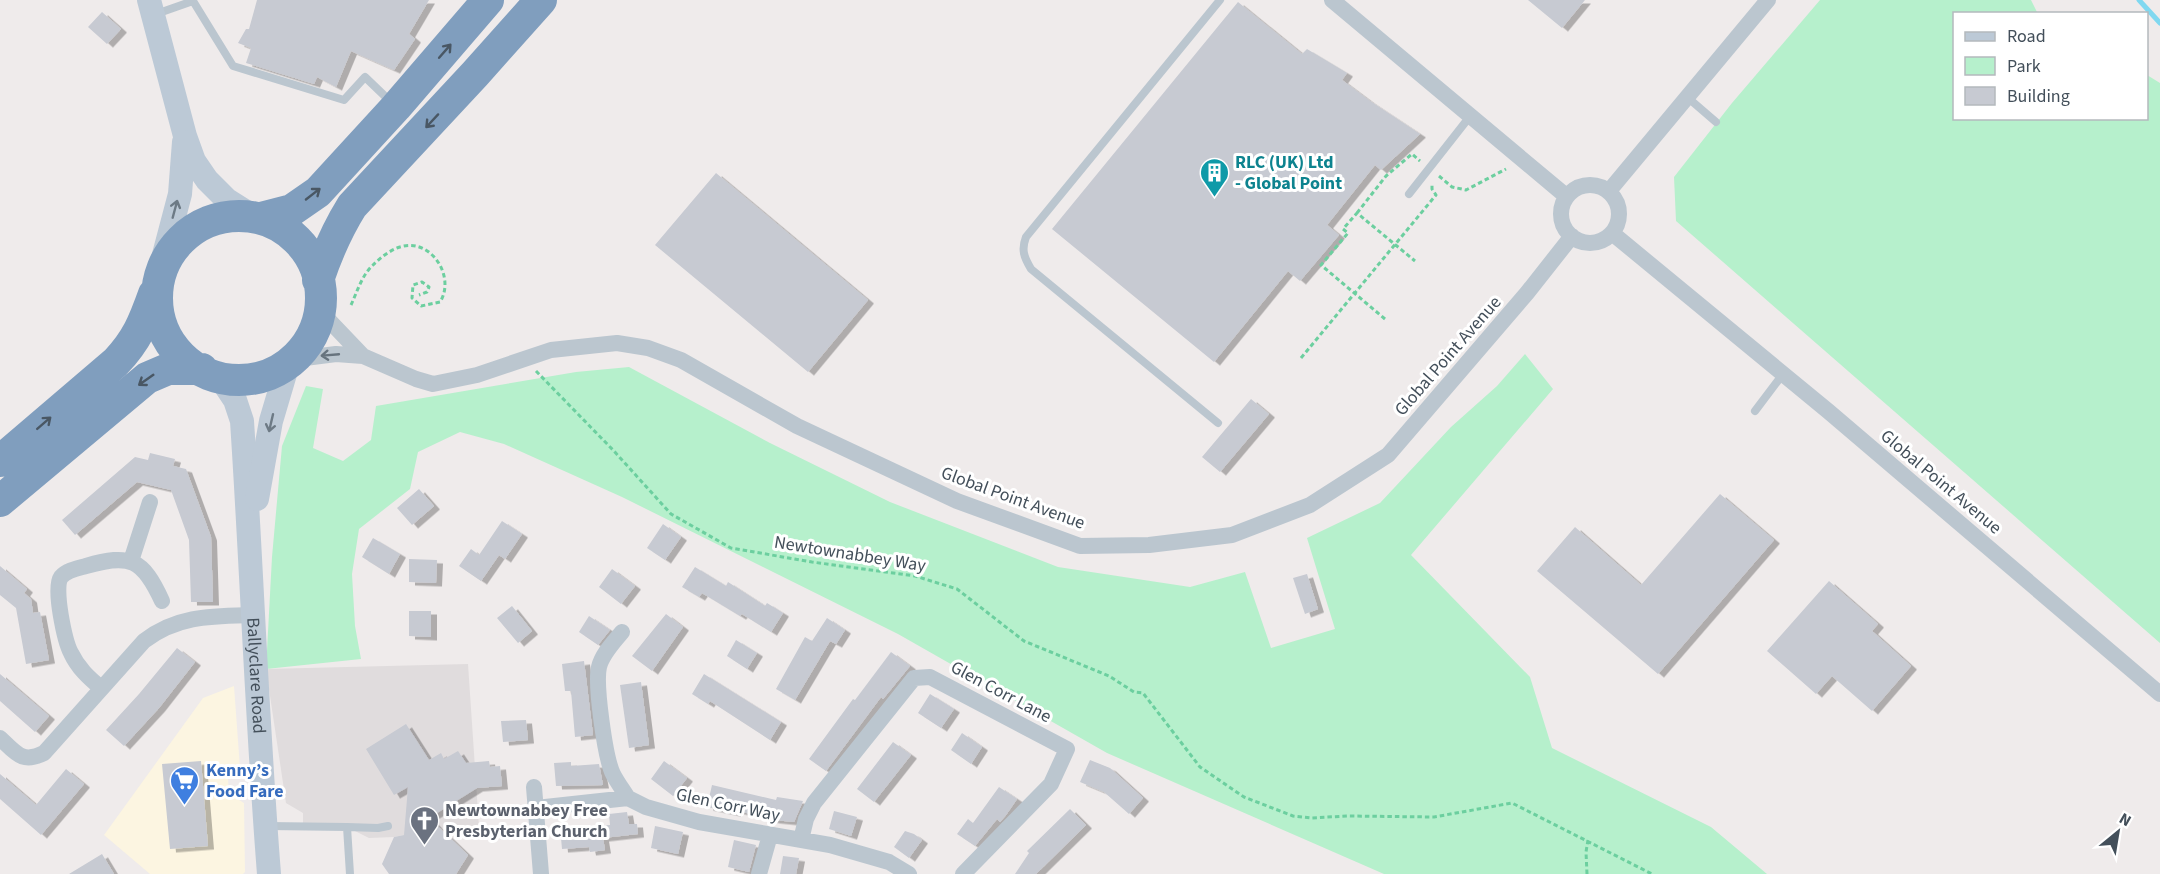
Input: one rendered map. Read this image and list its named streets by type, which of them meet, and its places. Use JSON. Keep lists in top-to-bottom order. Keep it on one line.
{"streets":{"main road":["Ballyclare Road"],"street":["Global Point Avenue","Glen Corr Lane","Glen Corr Way"],"path":["Newtownabbey Way"]},"crossings":[["Global Point Avenue","Newtownabbey Way"],["Global Point Avenue","Ballyclare Road"],["Glen Corr Lane","Glen Corr Way"]],"places":{"building":["RLC (UK) Ltd - Global Point"],"supermarket":["Kenny’s Food Fare"],"church":["Newtownabbey Free Presbyterian Church"]},"legend":["Road","Park","Building"],"north":"top right"}
